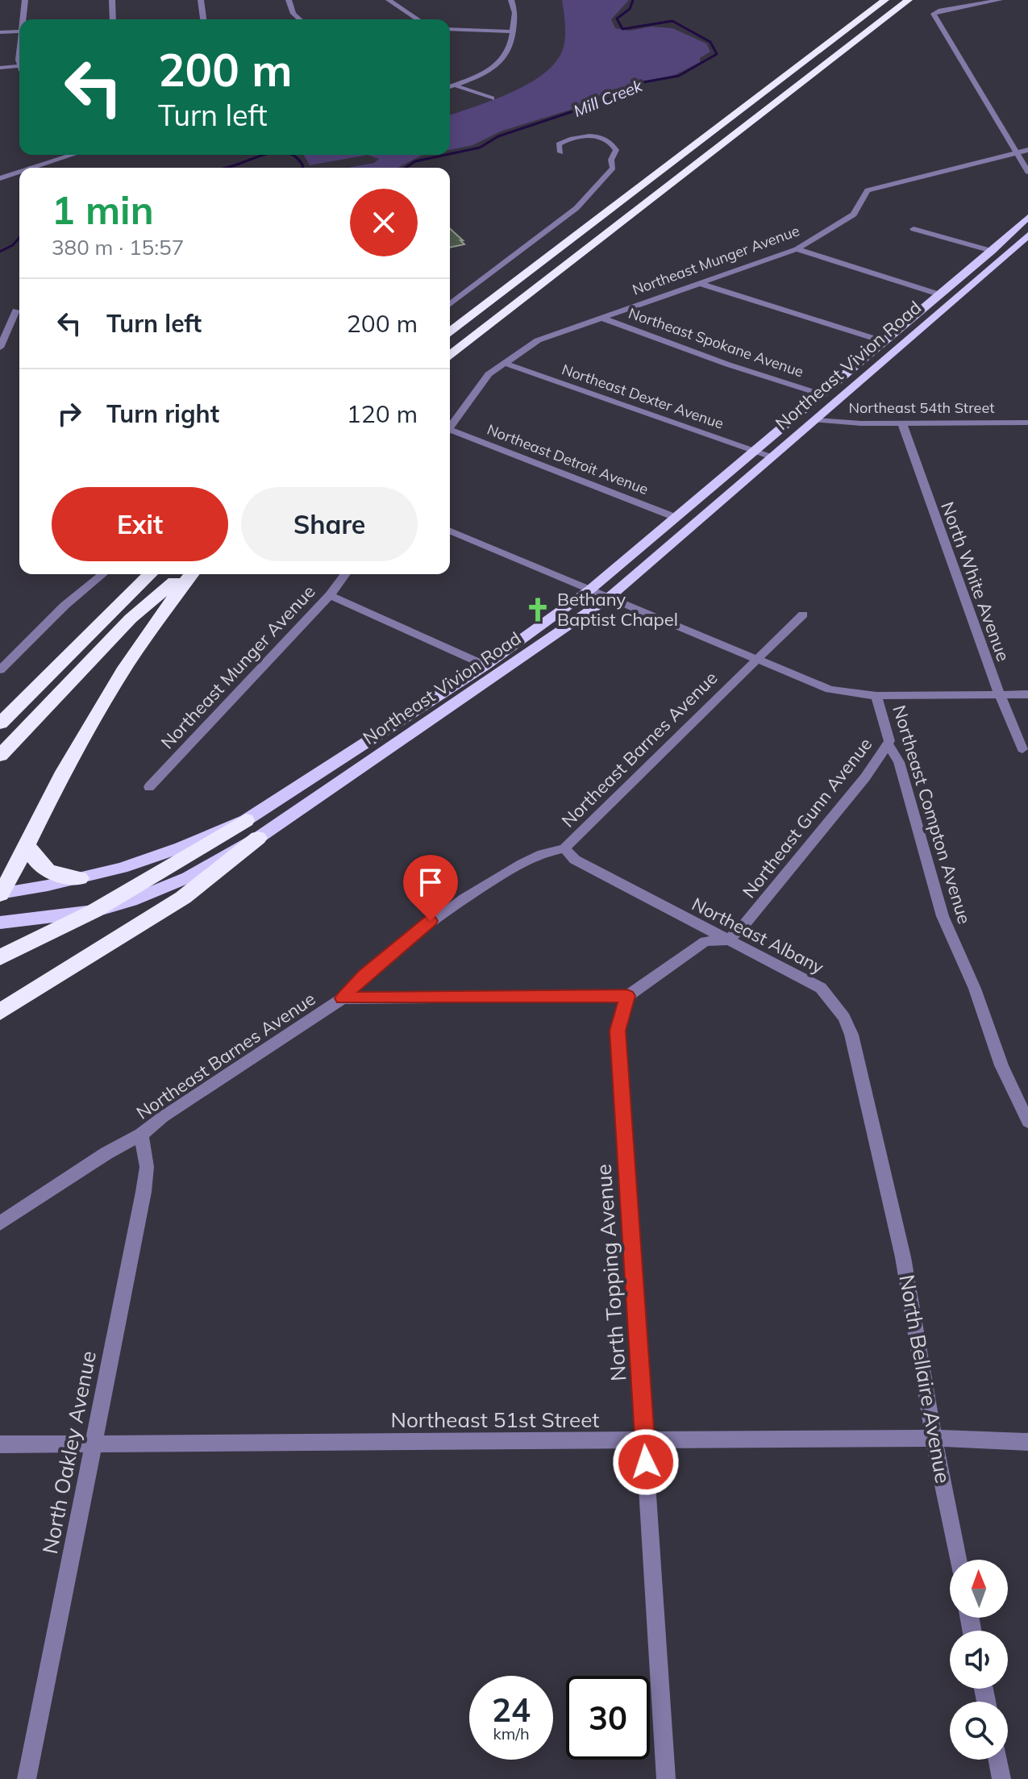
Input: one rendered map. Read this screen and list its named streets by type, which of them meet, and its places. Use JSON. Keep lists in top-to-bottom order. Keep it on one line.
{"streets":{"main road":["Northeast Vivion Road"],"street":["Northeast Munger Avenue","Northeast Spokane Avenue","Northeast Dexter Avenue","Northeast 54th Street","Northeast Detroit Avenue","North White Avenue","Northeast Barnes Avenue","Northeast Compton Avenue","Northeast Gunn Avenue","Northeast Albany","North Topping Avenue","North Bellaire Avenue","Northeast 51st Street","North Oakley Avenue"]},"crossings":[["Northeast Munger Avenue","Northeast Spokane Avenue"],["Northeast Munger Avenue","Northeast Dexter Avenue"],["Northeast Spokane Avenue","Northeast Vivion Road"],["Northeast Vivion Road","Northeast Dexter Avenue"],["Northeast Vivion Road","Northeast 54th Street"],["Northeast Vivion Road","Northeast Detroit Avenue"],["Northeast Vivion Road","Northeast Compton Avenue"],["Northeast 54th Street","North White Avenue"],["Northeast Barnes Avenue","Northeast Compton Avenue"],["Northeast Barnes Avenue","Northeast Albany"],["Northeast Barnes Avenue","North Oakley Avenue"],["Northeast Compton Avenue","Northeast Gunn Avenue"],["Northeast Gunn Avenue","Northeast Albany"],["Northeast Albany","North Bellaire Avenue"],["North Topping Avenue","Northeast 51st Street"],["North Bellaire Avenue","Northeast 51st Street"],["Northeast 51st Street","North Oakley Avenue"]],"water":["Mill Creek"],"places":{"church":["Bethany Baptist Chapel"]},"north":"top","page":{"turn":["200 m","Turn left"],"heading":["1 min","380 m · 15:57"],"list":[{"name":"Turn left","value":"200 m"},{"name":"Turn right","value":"120 m"}],"buttons":["Exit","Share"],"speed":"24 km/h","limit":"30"}}
